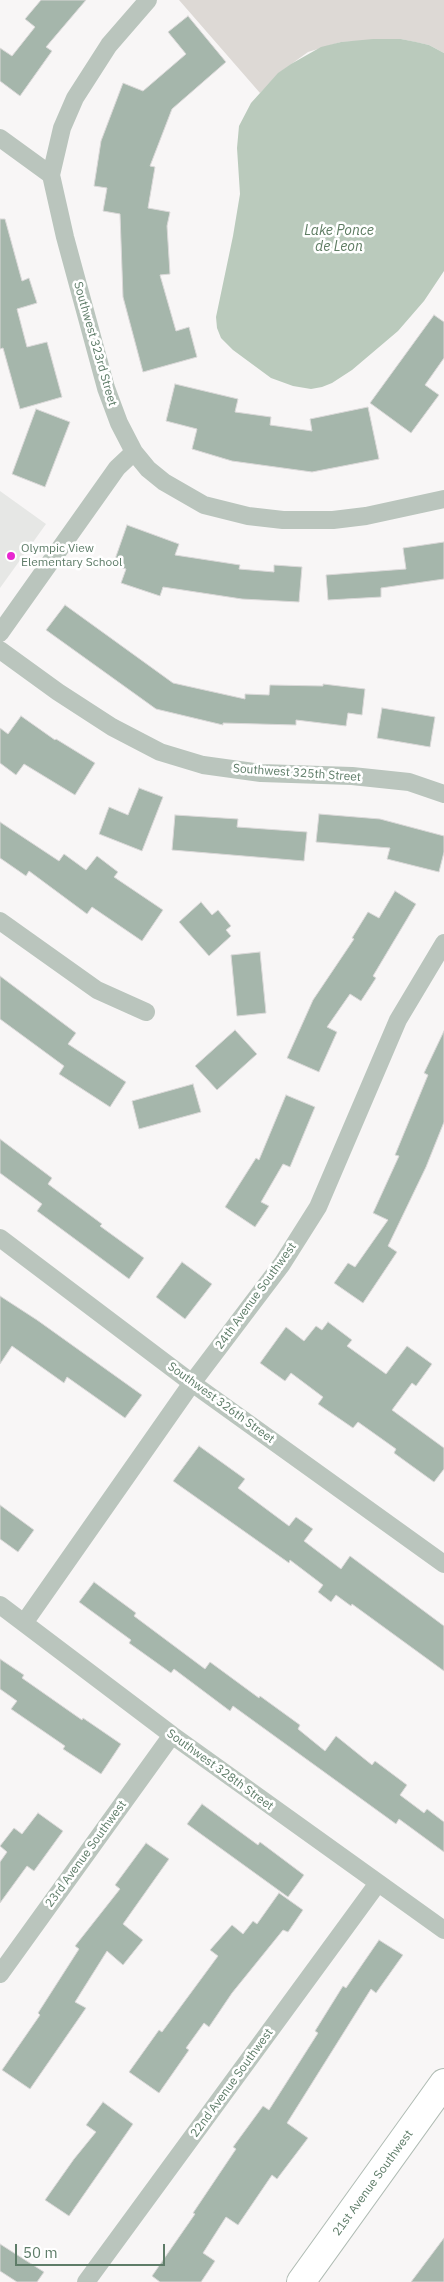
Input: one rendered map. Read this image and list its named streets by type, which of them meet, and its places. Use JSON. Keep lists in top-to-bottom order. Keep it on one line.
{"streets":{"main road":["21st Avenue Southwest"],"street":["Southwest 323rd Street","Southwest 325th Street","24th Avenue Southwest","Southwest 326th Street","Southwest 328th Street","23rd Avenue Southwest","22nd Avenue Southwest"]},"crossings":[["24th Avenue Southwest","Southwest 326th Street"],["24th Avenue Southwest","Southwest 328th Street"],["Southwest 328th Street","23rd Avenue Southwest"],["Southwest 328th Street","22nd Avenue Southwest"]],"water":["Lake Ponce de Leon"],"places":["Olympic View Elementary School"],"scale_bar":"50 m"}
